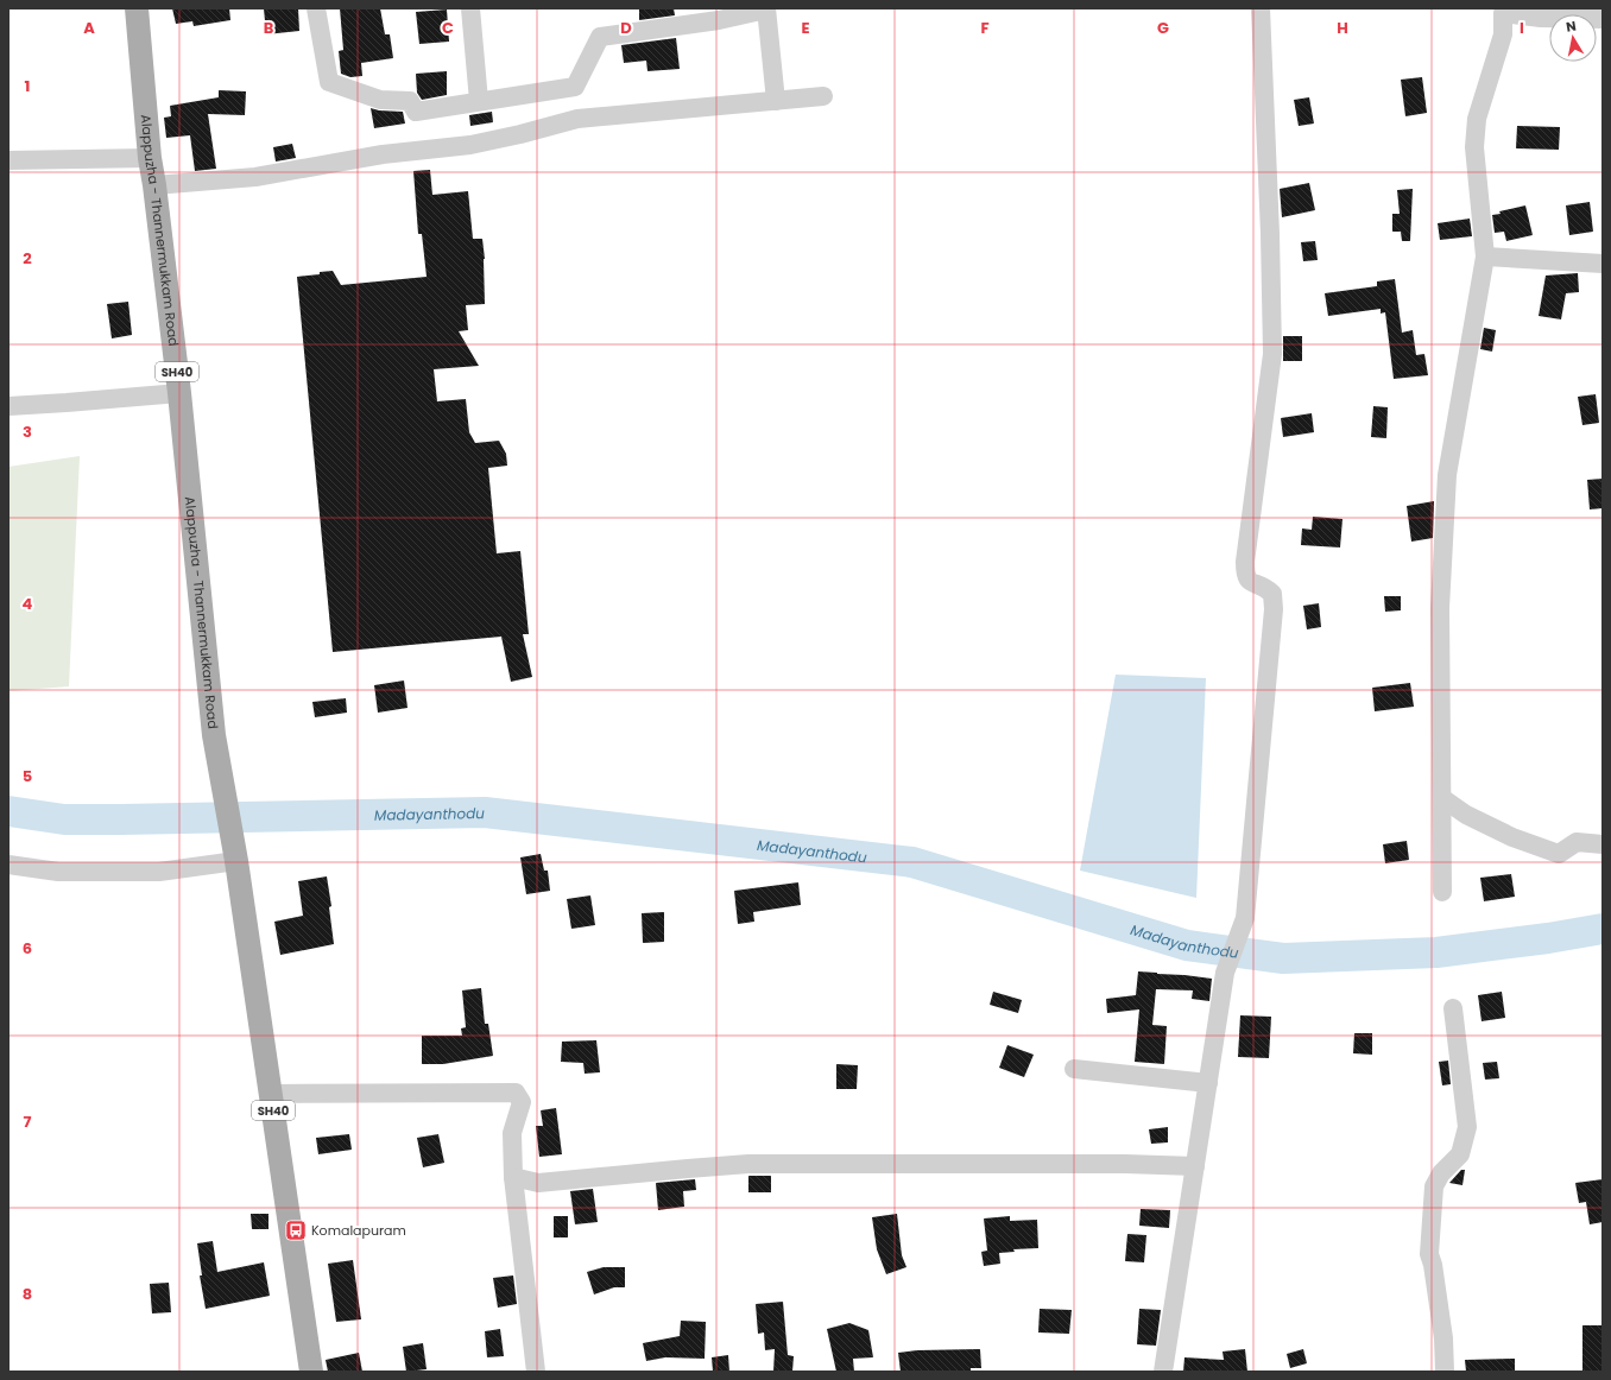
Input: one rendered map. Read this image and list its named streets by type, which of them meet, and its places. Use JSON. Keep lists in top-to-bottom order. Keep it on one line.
{"streets":{"main road":["Alappuzha - Thannermukkam Road","SH40"]},"crossings":[["Alappuzha - Thannermukkam Road","SH40"]],"water":["Madayanthodu"],"places":{"bus stop":["Komalapuram"]},"north":"top","grid":{"columns":["A","B","C","D","E","F","G","H","I"],"rows":["1","2","3","4","5","6","7","8"]}}
